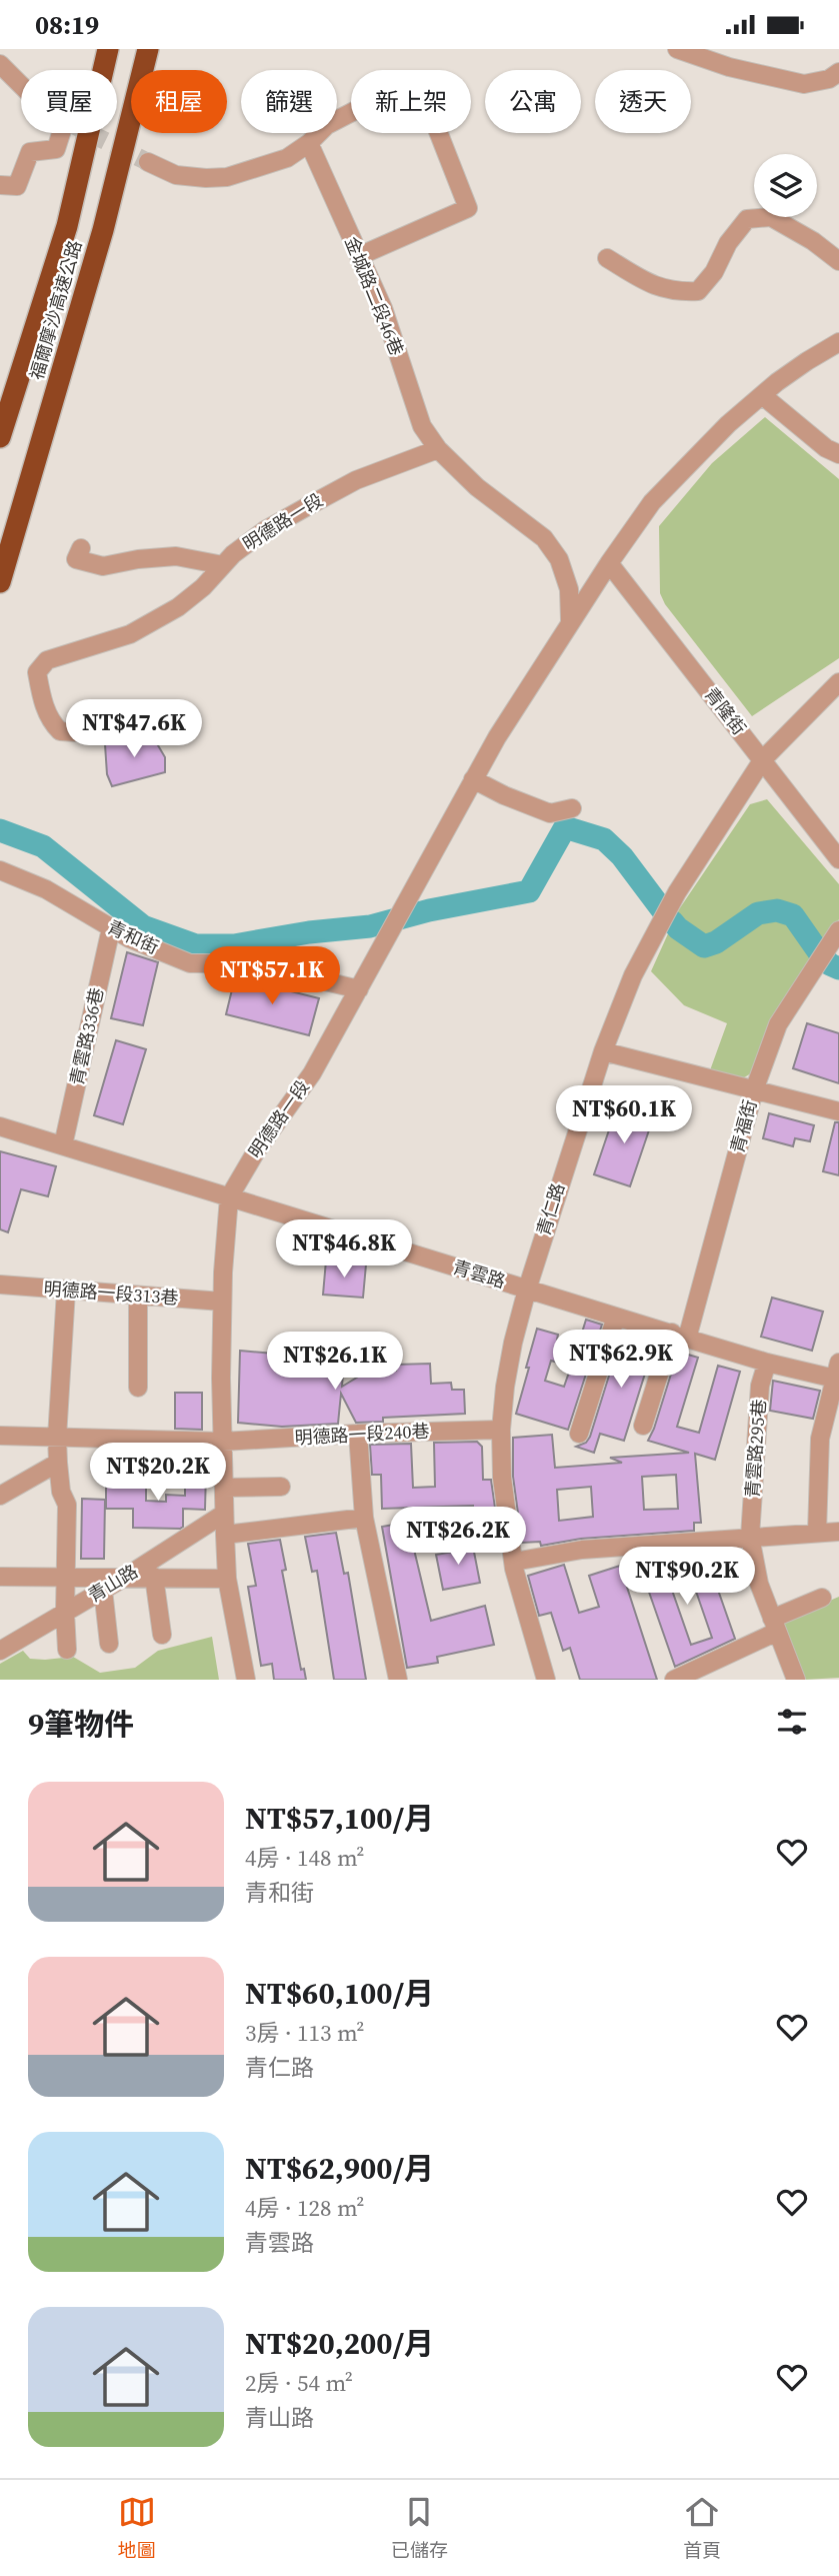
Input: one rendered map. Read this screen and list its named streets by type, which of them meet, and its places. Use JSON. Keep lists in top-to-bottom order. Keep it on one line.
{"streets":{"highway":["福爾摩沙高速公路"],"street":["金城路二段46巷","明德路一段","青隆街","青和街","青雲路336巷","青福街","青仁路","青雲路","明德路一段313巷","明德路一段240巷","青雲路295巷","青山路"]},"crossings":[["金城路二段46巷","明德路一段"],["明德路一段","青隆街"],["明德路一段","青和街"],["明德路一段","青雲路"],["明德路一段","明德路一段313巷"],["明德路一段","明德路一段240巷"],["明德路一段","青山路"],["青隆街","青仁路"],["青和街","青雲路336巷"],["青雲路336巷","青雲路"],["青福街","青雲路"],["青仁路","青雲路"],["青仁路","明德路一段240巷"],["青雲路","青雲路295巷"]],"page":{"status":"08:19","chip":["買屋","租屋","篩選","新上架","公寓","透天"],"price":["NT$47.6K","NT$57.1K","NT$60.1K","NT$46.8K","NT$62.9K","NT$26.1K","NT$20.2K","NT$26.2K","NT$90.2K"],"heading":"9筆物件","list":[{"name":"NT$57,100/月","note":"4房 · 148 m² · 青和街"},{"name":"NT$60,100/月","note":"3房 · 113 m² · 青仁路"},{"name":"NT$62,900/月","note":"4房 · 128 m² · 青雲路"},{"name":"NT$20,200/月","note":"2房 · 54 m² · 青山路"}],"tabs":["地圖","已儲存","首頁"]}}
